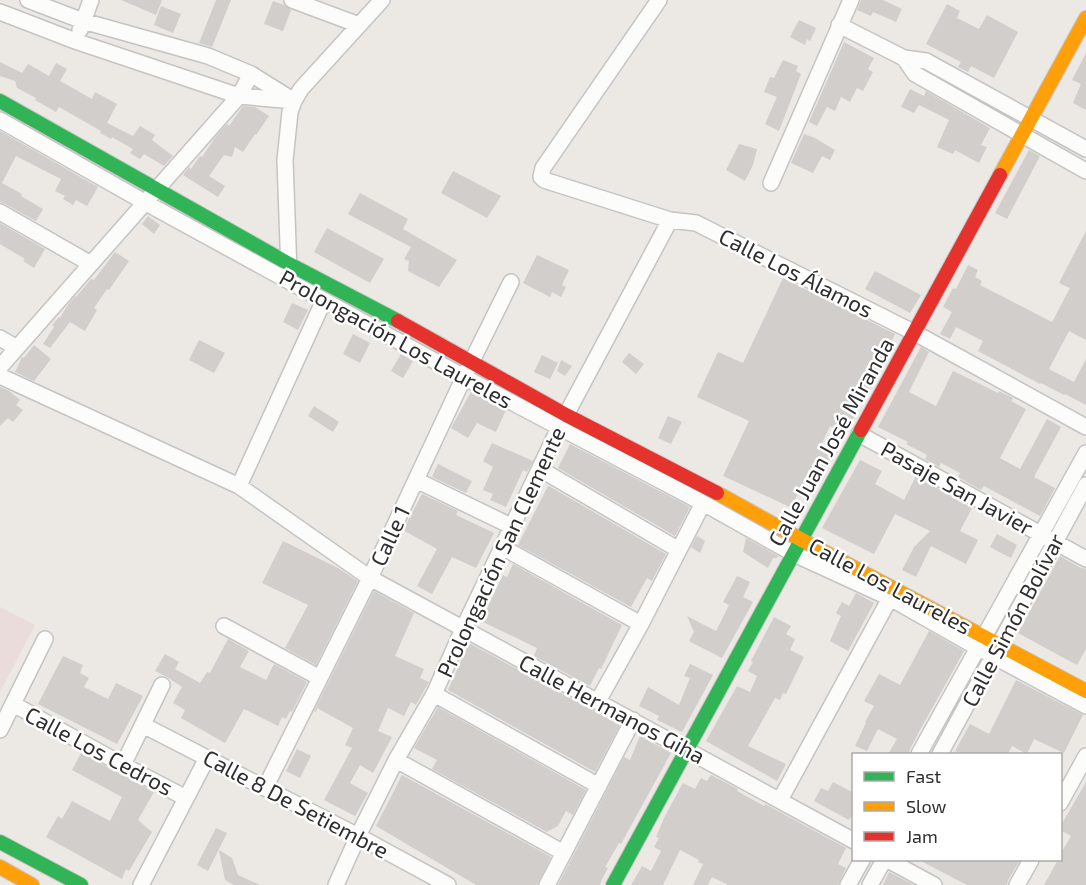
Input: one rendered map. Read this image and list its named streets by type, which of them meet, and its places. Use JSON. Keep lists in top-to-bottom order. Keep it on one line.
{"streets":{"street":["Calle Los Álamos","Prolongación Los Laureles","Calle Juan José Miranda","Pasaje San Javier","Calle 1","Prolongación San Clemente","Calle Los Laureles","Calle Simón Bolívar","Calle Hermanos Giha","Calle Los Cedros","Calle 8 De Setiembre"]},"crossings":[["Calle Los Álamos","Calle Juan José Miranda"],["Calle Los Álamos","Prolongación San Clemente"],["Prolongación Los Laureles","Calle Juan José Miranda"],["Prolongación Los Laureles","Calle 1"],["Prolongación Los Laureles","Prolongación San Clemente"],["Prolongación Los Laureles","Calle Los Laureles"],["Calle Juan José Miranda","Pasaje San Javier"],["Calle Juan José Miranda","Calle Los Laureles"],["Calle Juan José Miranda","Calle Hermanos Giha"],["Pasaje San Javier","Calle Simón Bolívar"],["Calle 1","Calle Hermanos Giha"],["Calle 1","Calle 8 De Setiembre"],["Prolongación San Clemente","Calle Los Laureles"],["Prolongación San Clemente","Calle Hermanos Giha"],["Prolongación San Clemente","Calle 8 De Setiembre"],["Calle Los Laureles","Calle Simón Bolívar"]],"legend":["Fast","Slow","Jam"]}
